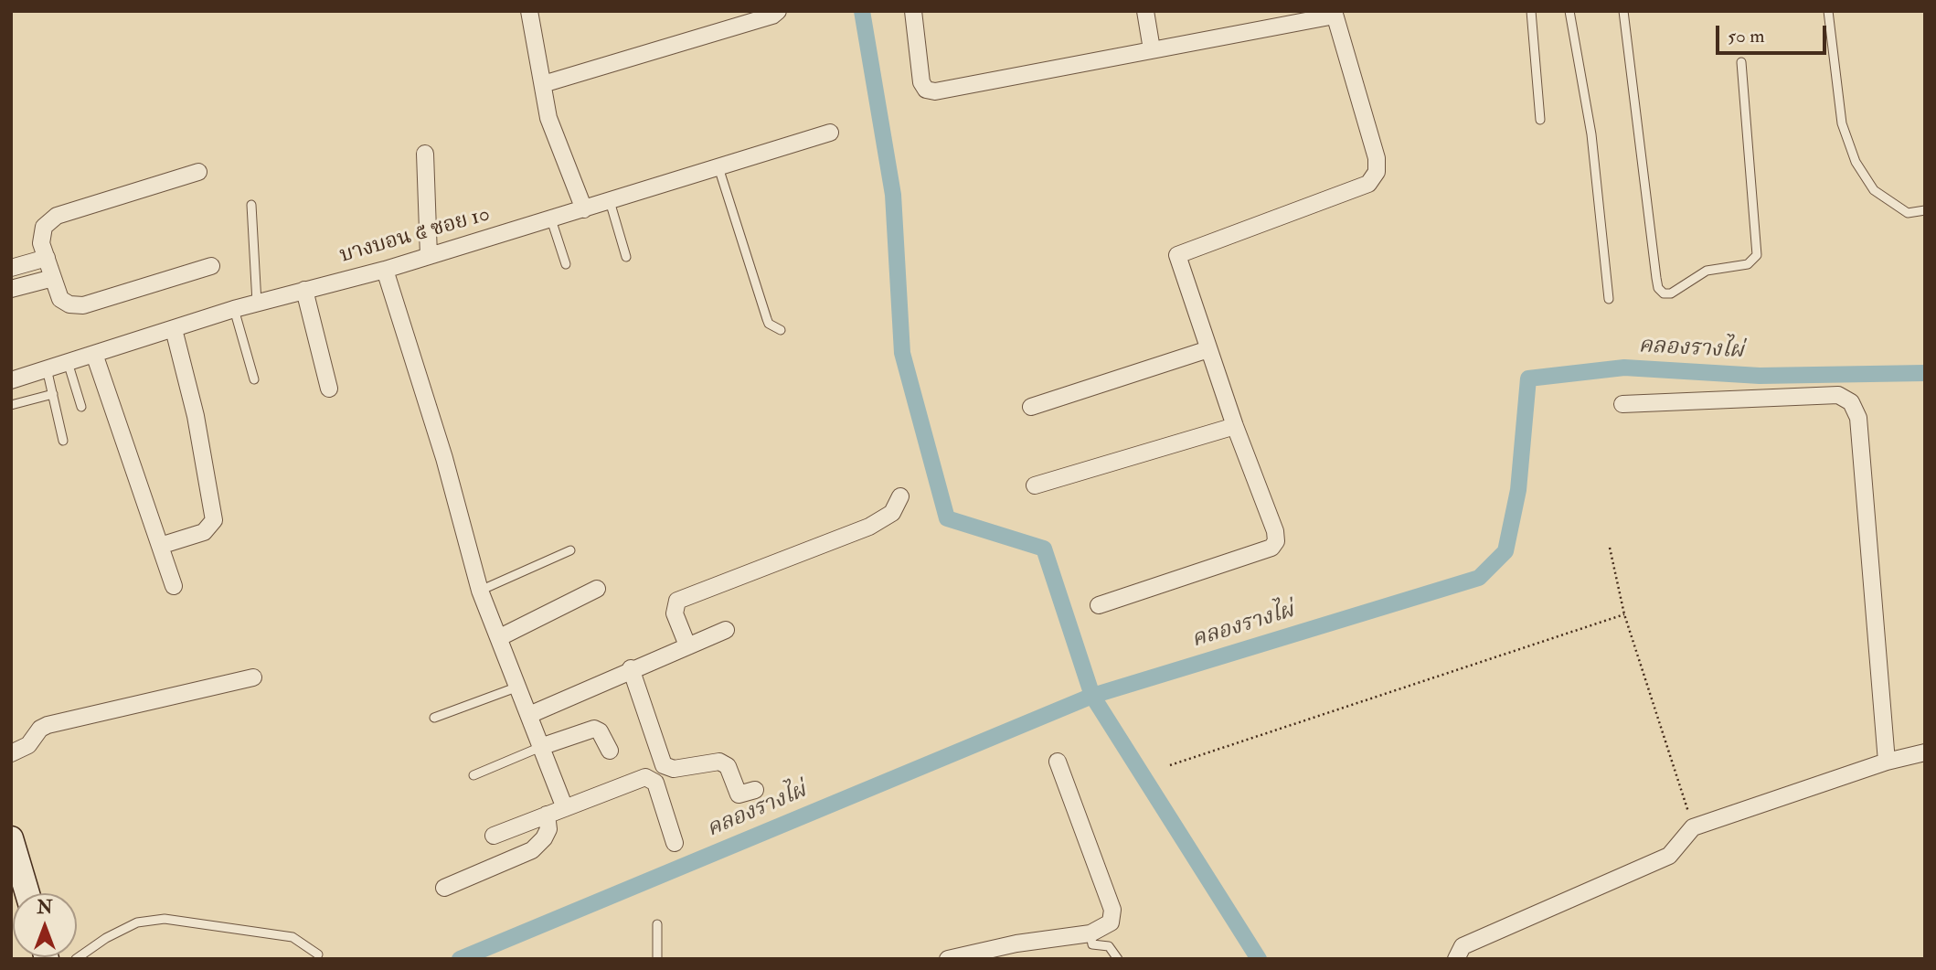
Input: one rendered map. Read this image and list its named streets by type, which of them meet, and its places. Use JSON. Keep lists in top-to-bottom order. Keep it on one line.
{"streets":{"street":["บางบอน ๕ ซอย 10"]},"water":["คลองรางไผ่"],"scale_bar":"50 m","north":"top"}
